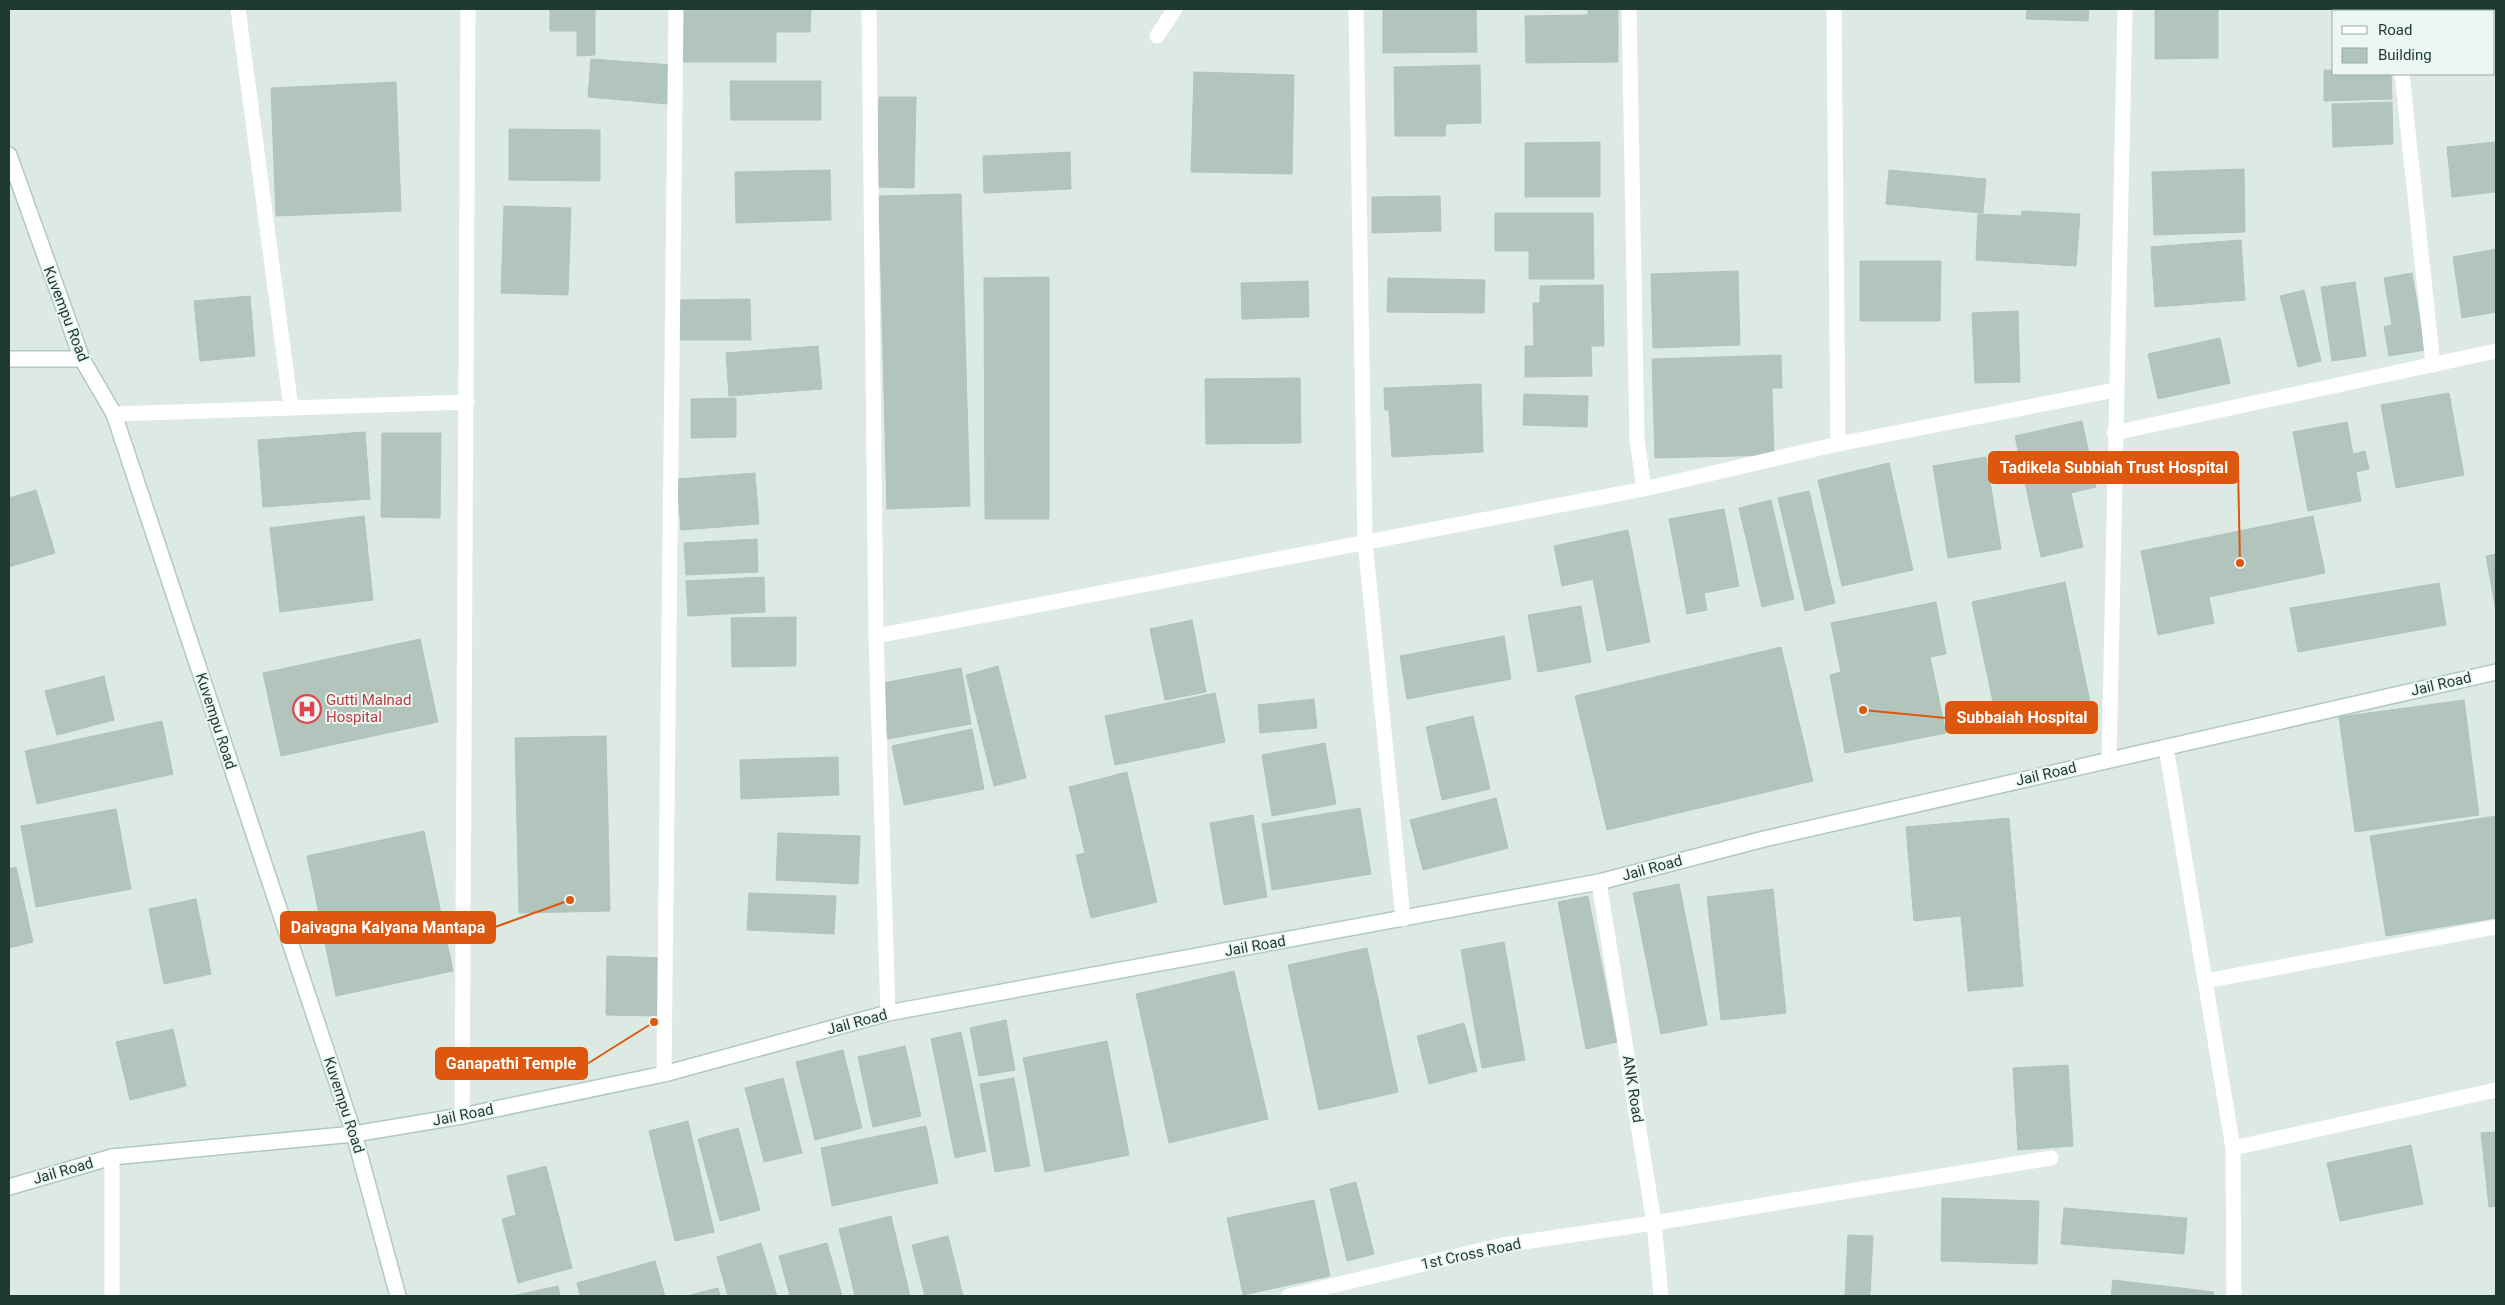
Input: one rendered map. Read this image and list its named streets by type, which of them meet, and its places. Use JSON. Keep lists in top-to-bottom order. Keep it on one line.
{"streets":{"street":["Kuvempu Road","Jail Road","ANK Road","1st Cross Road"]},"crossings":[["Kuvempu Road","Jail Road"],["Jail Road","ANK Road"],["ANK Road","1st Cross Road"]],"places":{"other":["Tadikela Subbiah Trust Hospital","Subbaiah Hospital","Daivagna Kalyana Mantapa","Ganapathi Temple"],"hospital":["Gutti Malnad Hospital"]},"legend":["Road","Building"]}
